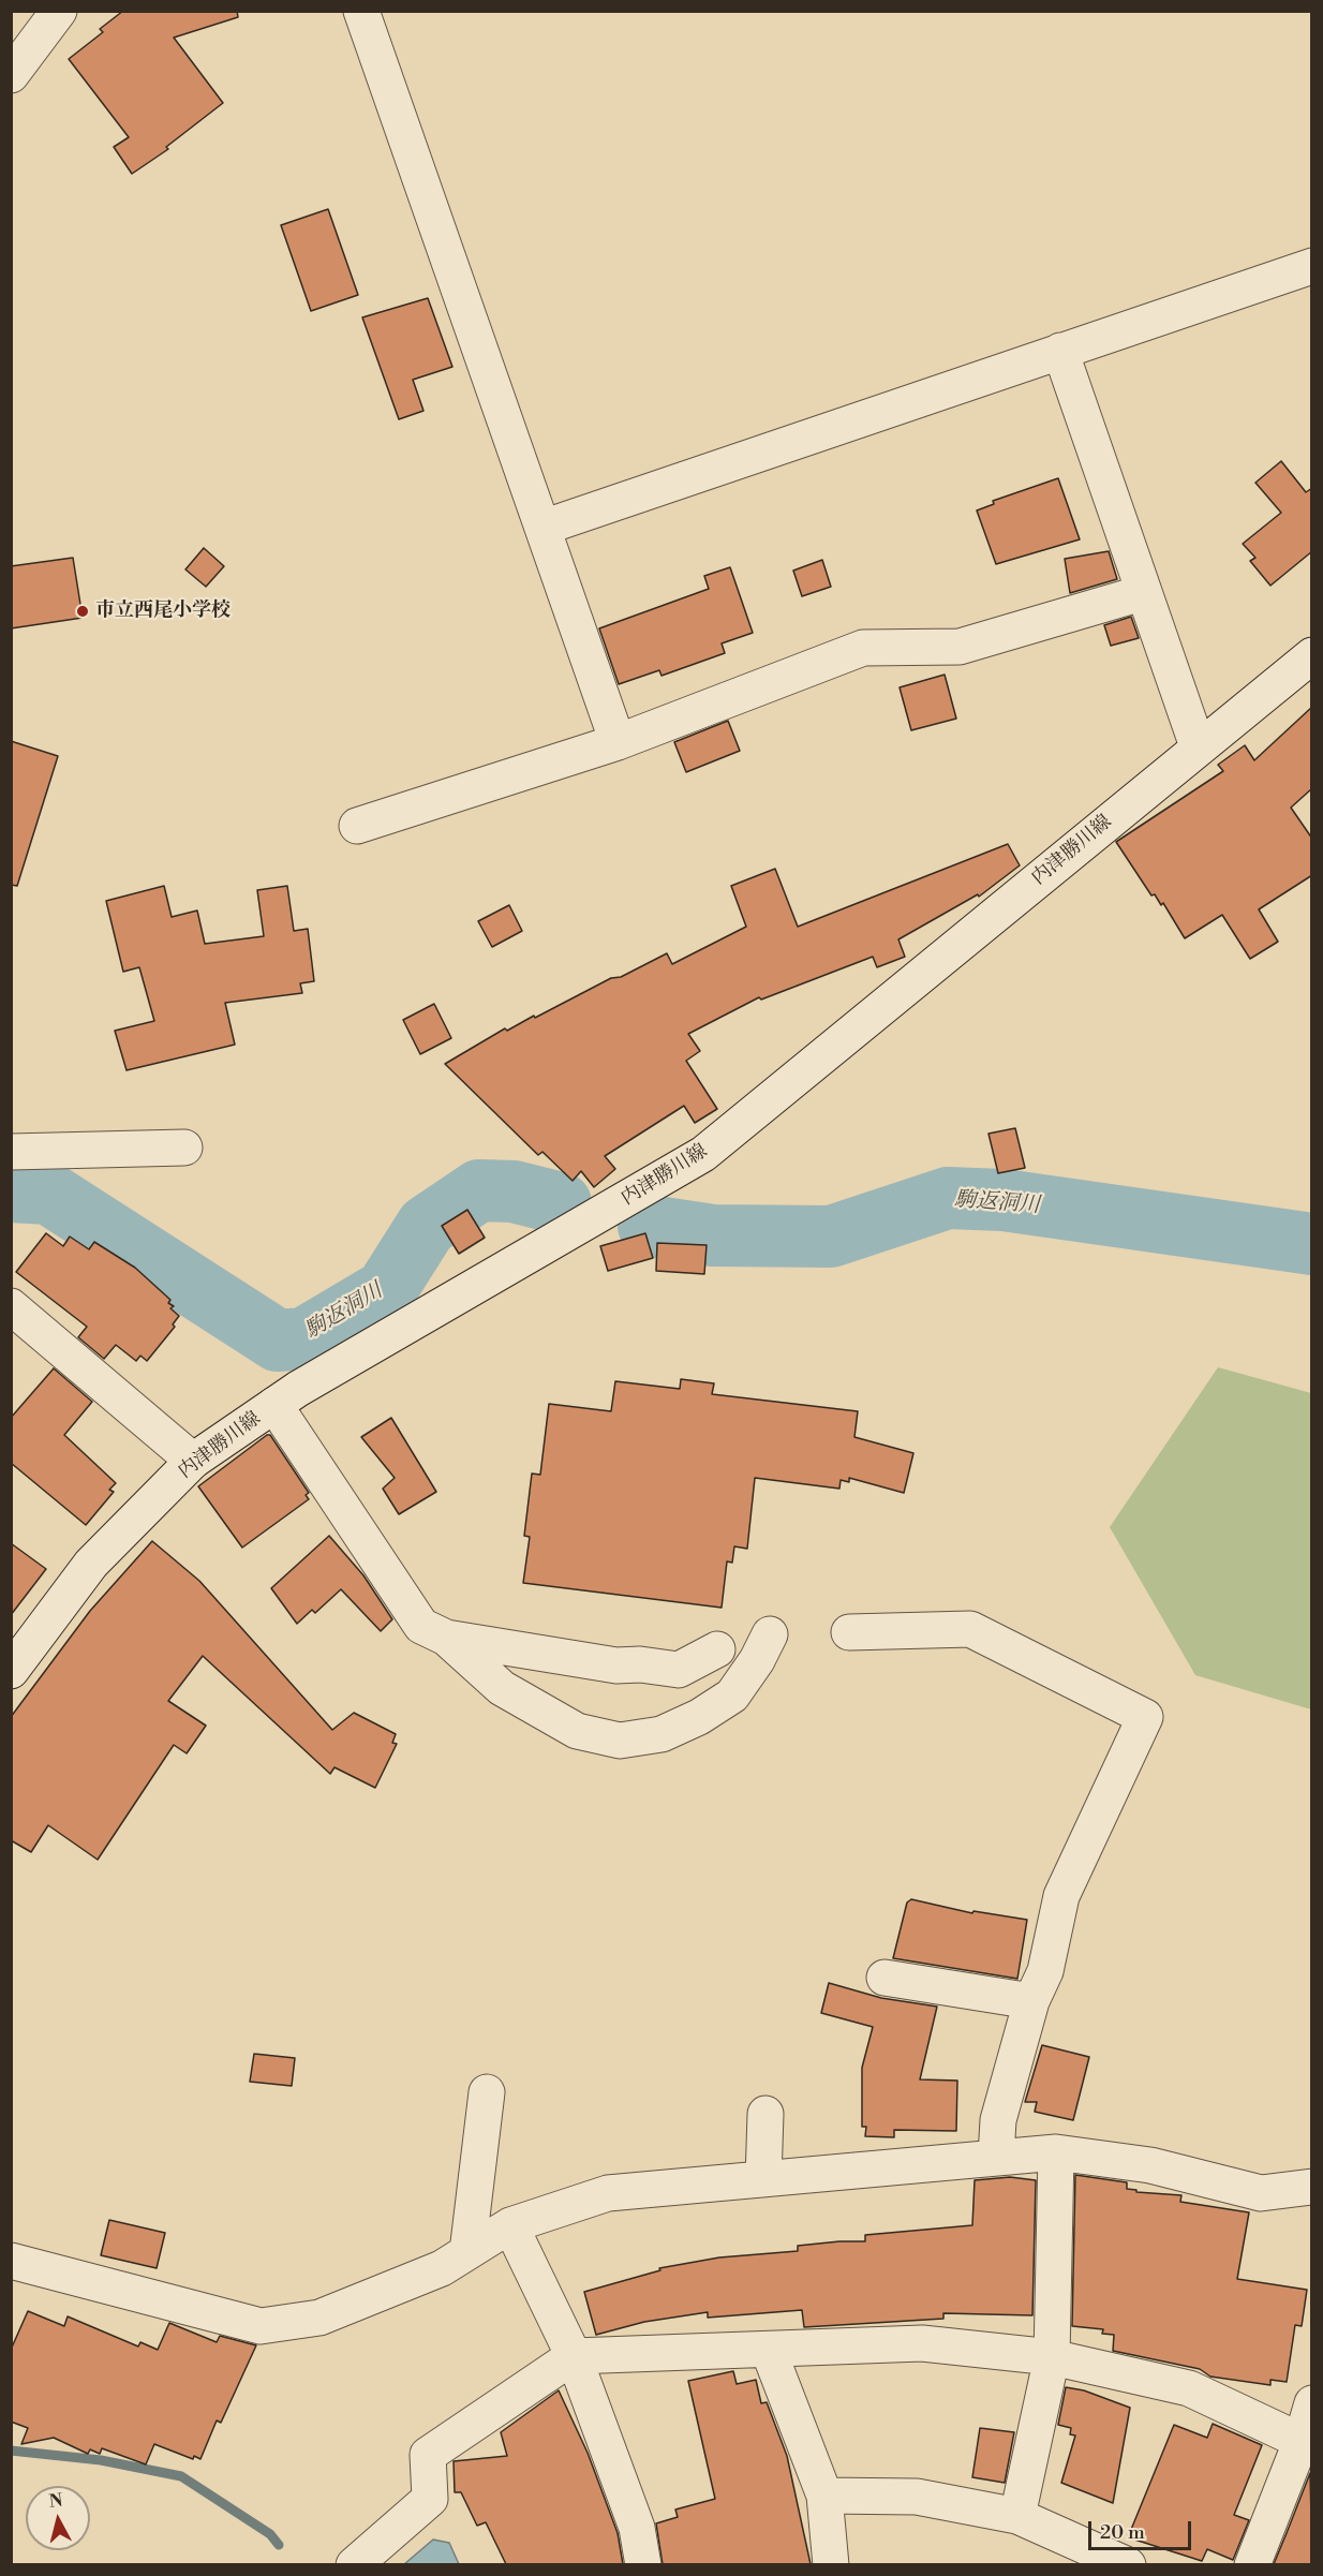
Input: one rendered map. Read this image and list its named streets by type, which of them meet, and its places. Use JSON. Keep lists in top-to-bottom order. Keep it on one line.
{"streets":{"street":["内津勝川線"]},"water":["駒返洞川"],"places":["市立西尾小学校"],"scale_bar":"20 m","north":"top"}
